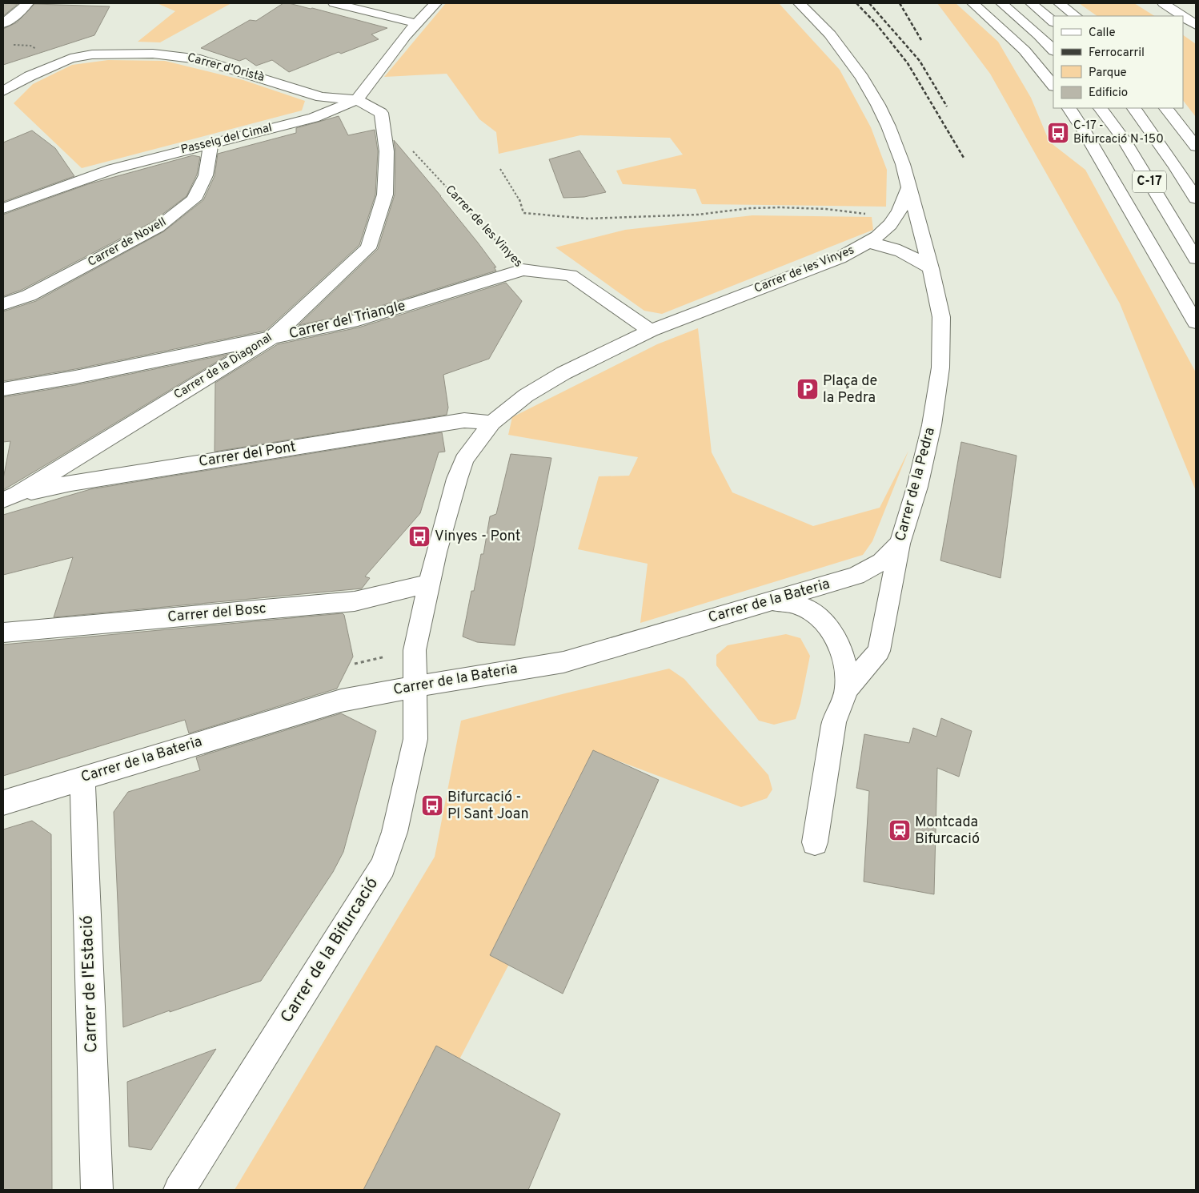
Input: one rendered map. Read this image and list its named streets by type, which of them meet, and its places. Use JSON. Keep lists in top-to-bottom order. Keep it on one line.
{"streets":{"main road":["Carrer d'Oristà","Passeig del Cimal","C-17","Carrer de les Vinyes","Carrer de Novell","Carrer del Triangle","Carrer de la Diagonal","Carrer del Pont","Carrer de la Pedra","Carrer de la Bateria","Carrer del Bosc","Carrer de la Bifurcació","Carrer de l'Estació"]},"crossings":[["Carrer d'Oristà","Passeig del Cimal"],["Carrer d'Oristà","Carrer de la Diagonal"],["Passeig del Cimal","Carrer de Novell"],["Passeig del Cimal","Carrer de la Diagonal"],["Carrer de les Vinyes","Carrer del Triangle"],["Carrer de les Vinyes","Carrer de la Diagonal"],["Carrer de les Vinyes","Carrer del Pont"],["Carrer de les Vinyes","Carrer de la Pedra"],["Carrer de les Vinyes","Carrer del Bosc"],["Carrer de les Vinyes","Carrer de la Bifurcació"],["Carrer del Triangle","Carrer de la Diagonal"],["Carrer de la Diagonal","Carrer del Pont"],["Carrer de la Pedra","Carrer de la Bateria"],["Carrer de la Bateria","Carrer de la Bifurcació"],["Carrer de la Bateria","Carrer de l'Estació"],["Carrer del Bosc","Carrer de la Bifurcació"]],"places":{"bus stop":["C-17 - Bifurcació N-150","Vinyes - Pont","Bifurcació - Pl Sant Joan"],"parking":["Plaça de la Pedra"],"station":["Montcada Bifurcació"]},"legend":["Calle","Ferrocarril","Parque","Edificio"]}
